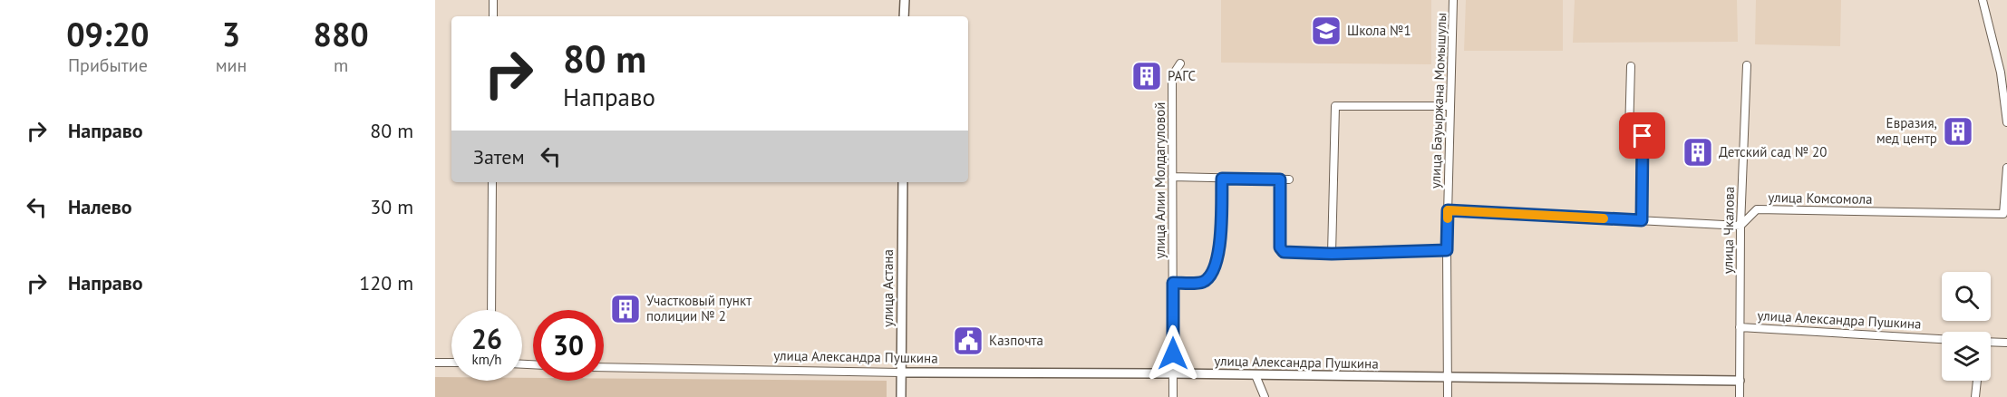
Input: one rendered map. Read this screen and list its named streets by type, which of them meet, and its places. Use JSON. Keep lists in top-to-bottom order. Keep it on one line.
{"streets":{"street":["улица Бауыржана Момышулы","улица Алии Молдагуловой","улица Комсомола","улица Чкалова","улица Астана","улица Александра Пушкина"]},"crossings":[["улица Бауыржана Момышулы","улица Александра Пушкина"],["улица Алии Молдагуловой","улица Александра Пушкина"],["улица Комсомола","улица Чкалова"],["улица Чкалова","улица Александра Пушкина"],["улица Астана","улица Александра Пушкина"]],"places":{"school or university":["Школа №1"],"building":["РАГС","Евразия, мед центр","Детский сад № 20","Участковый пункт полиции № 2"],"public building":["Казпочта"]},"page":{"eta":["09:20","Прибытие","3","мин","880","m"],"turn":["80 m","Направо"],"list":[{"name":"Направо","value":"80 m"},{"name":"Налево","value":"30 m"},{"name":"Направо","value":"120 m"}],"then":"Затем","speed":"26 km/h","limit":"30"}}
